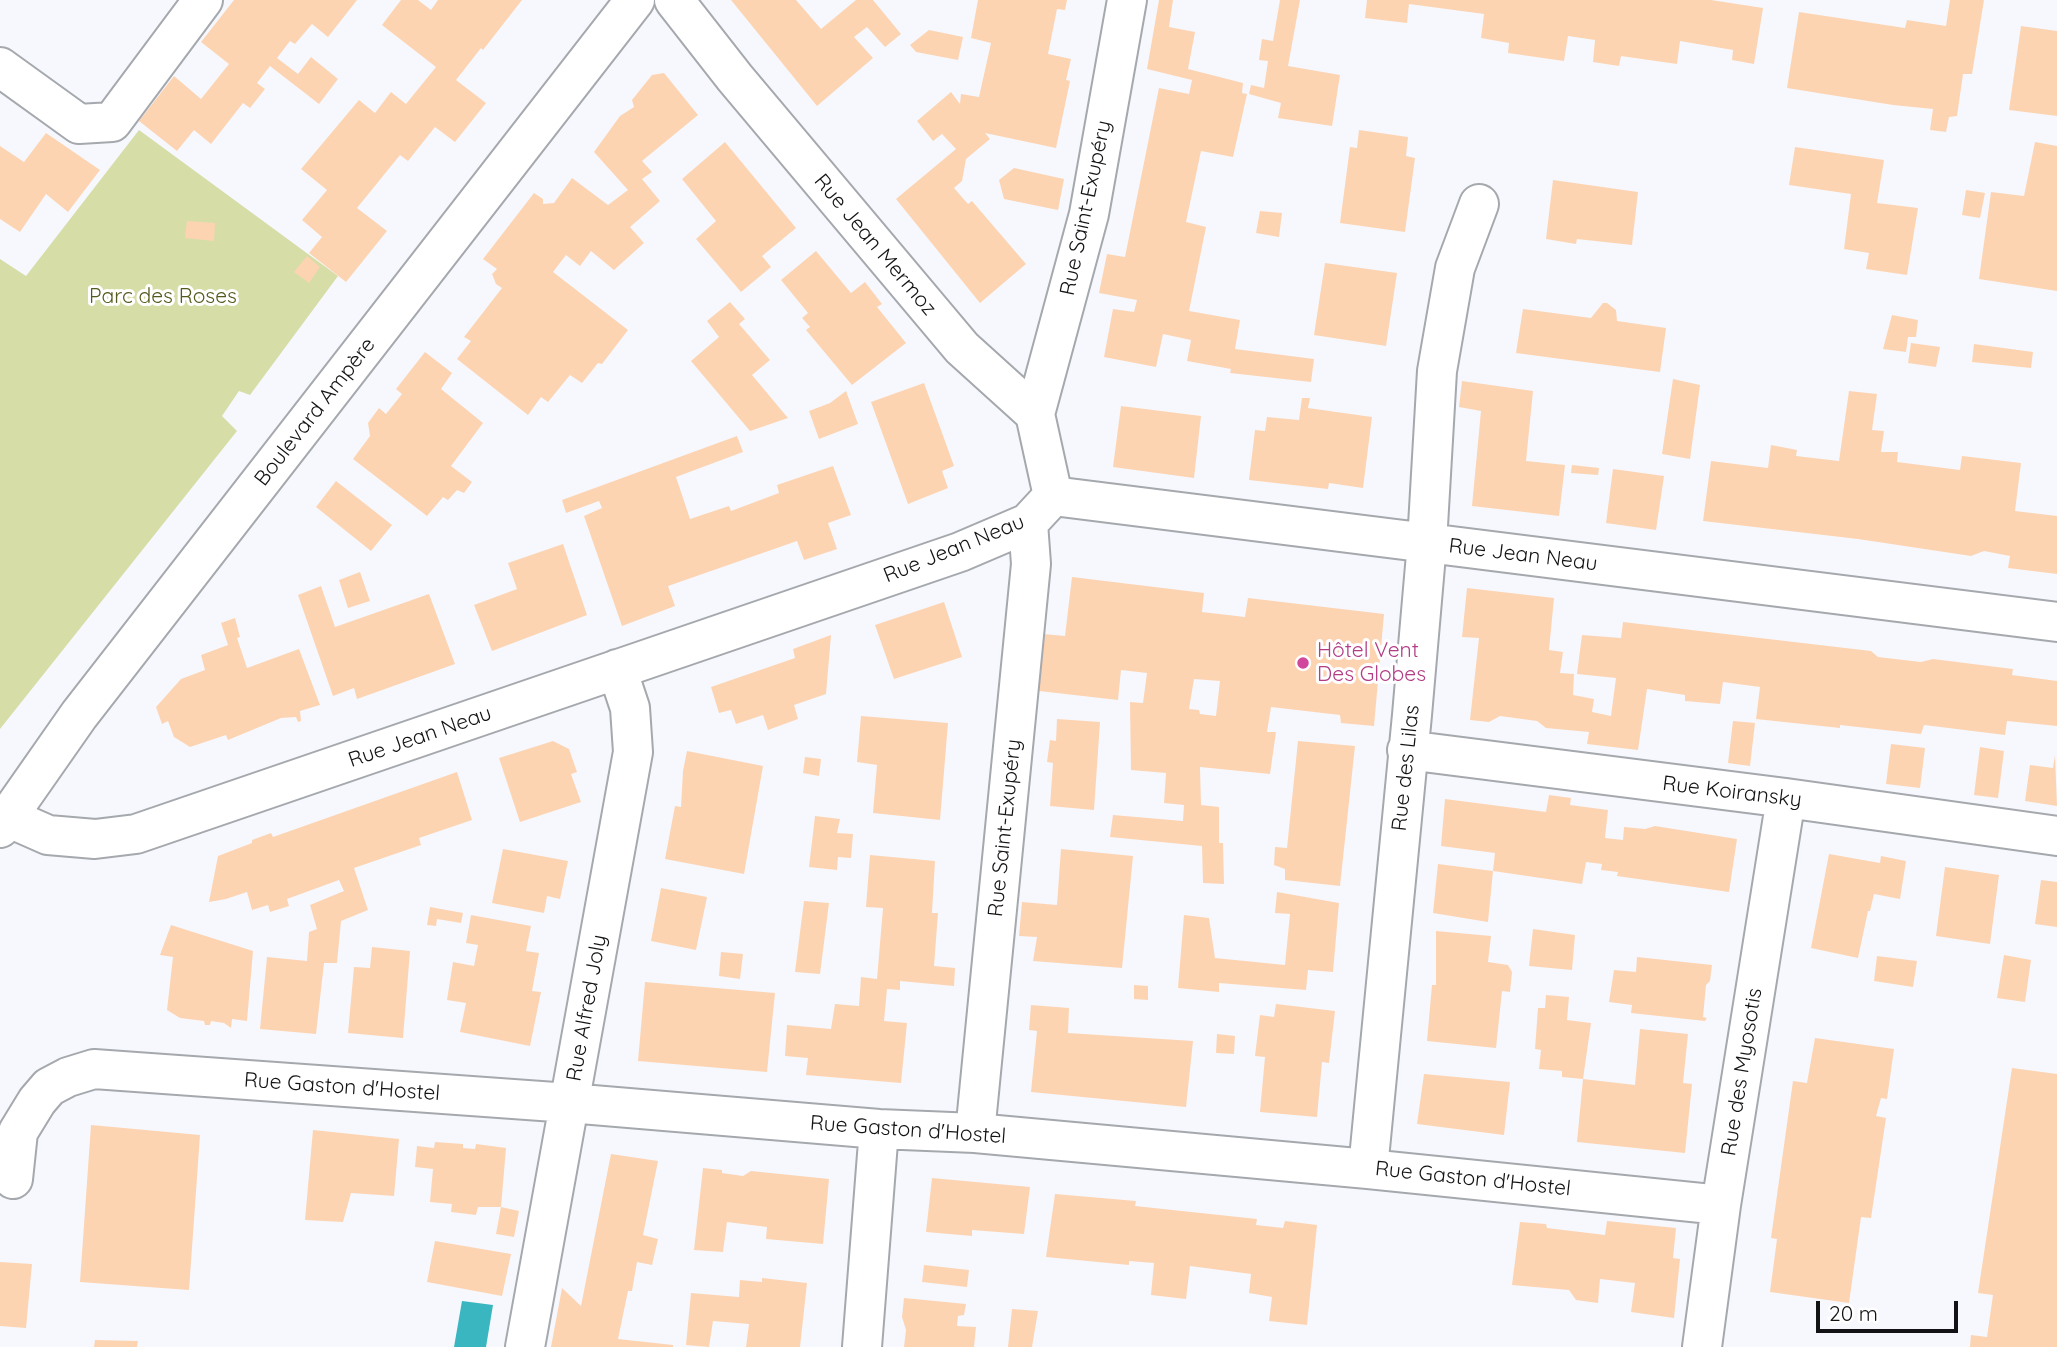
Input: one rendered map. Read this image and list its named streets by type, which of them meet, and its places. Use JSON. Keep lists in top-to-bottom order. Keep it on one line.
{"streets":{"street":["Rue Saint-Exupéry","Rue Jean Mermoz","Boulevard Ampère","Rue Jean Neau","Rue des Lilas","Rue Koiransky","Rue Alfred Joly","Rue des Myosotis","Rue Gaston d'Hostel"]},"crossings":[["Rue Saint-Exupéry","Rue Jean Mermoz"],["Rue Saint-Exupéry","Rue Jean Neau"],["Rue Saint-Exupéry","Rue Gaston d'Hostel"],["Boulevard Ampère","Rue Jean Neau"],["Rue Jean Neau","Rue des Lilas"],["Rue Jean Neau","Rue Alfred Joly"],["Rue des Lilas","Rue Koiransky"],["Rue des Lilas","Rue Gaston d'Hostel"],["Rue Koiransky","Rue des Myosotis"],["Rue Alfred Joly","Rue Gaston d'Hostel"],["Rue des Myosotis","Rue Gaston d'Hostel"]],"parks":["Parc des Roses"],"places":["Hôtel Vent Des Globes"],"scale_bar":"20 m"}
